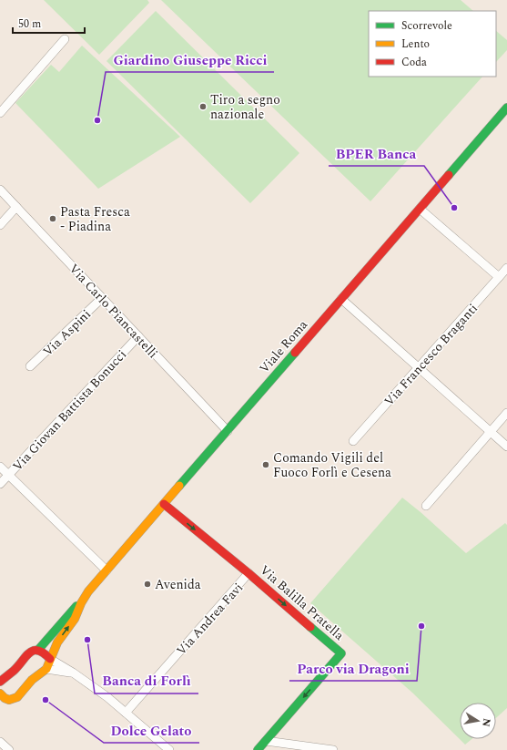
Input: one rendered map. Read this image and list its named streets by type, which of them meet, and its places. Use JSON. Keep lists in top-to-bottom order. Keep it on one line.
{"streets":{"main road":["Viale Roma","Via Balilla Pratella"],"street":["Via Carlo Piancastelli","Via Aspini","Via Francesco Braganti","Via Giovan Battista Bonucci","Via Andrea Favi"]},"crossings":[["Via Carlo Piancastelli","Via Aspini"],["Via Carlo Piancastelli","Viale Roma"],["Via Carlo Piancastelli","Via Giovan Battista Bonucci"],["Viale Roma","Via Balilla Pratella"],["Via Balilla Pratella","Via Andrea Favi"]],"places":["Tiro a segno nazionale","Giardino Giuseppe Ricci","BPER Banca","Pasta Fresca - Piadina","Comando Vigili del Fuoco Forlì e Cesena","Avenida","Parco via Dragoni","Banca di Forlì","Dolce Gelato"],"legend":["Scorrevole","Lento","Coda"],"scale_bar":"50 m","north":"right"}
